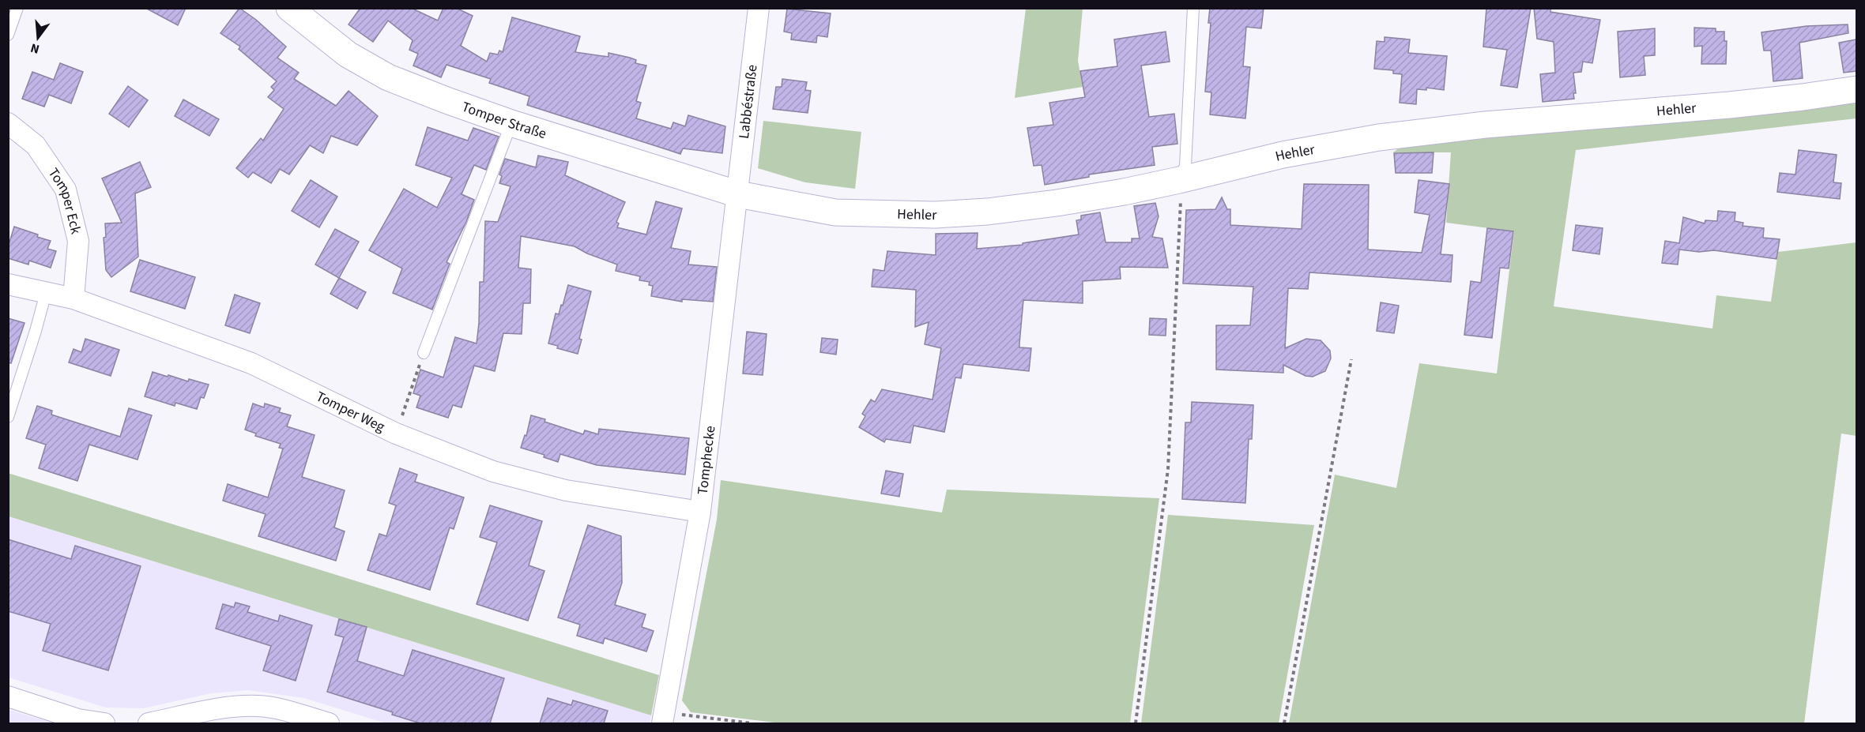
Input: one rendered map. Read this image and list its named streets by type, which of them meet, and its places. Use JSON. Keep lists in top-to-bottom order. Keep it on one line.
{"streets":{"main road":["Hehler","Tomper Straße"],"street":["Labbéstraße","Tomper Eck","Tomper Weg","Tomphecke"]},"crossings":[["Labbéstraße","Hehler"],["Labbéstraße","Tomper Straße"],["Labbéstraße","Tomphecke"],["Hehler","Tomper Straße"],["Hehler","Tomphecke"],["Tomper Straße","Tomphecke"],["Tomper Eck","Tomper Weg"],["Tomper Weg","Tomphecke"]],"north":"bottom"}
